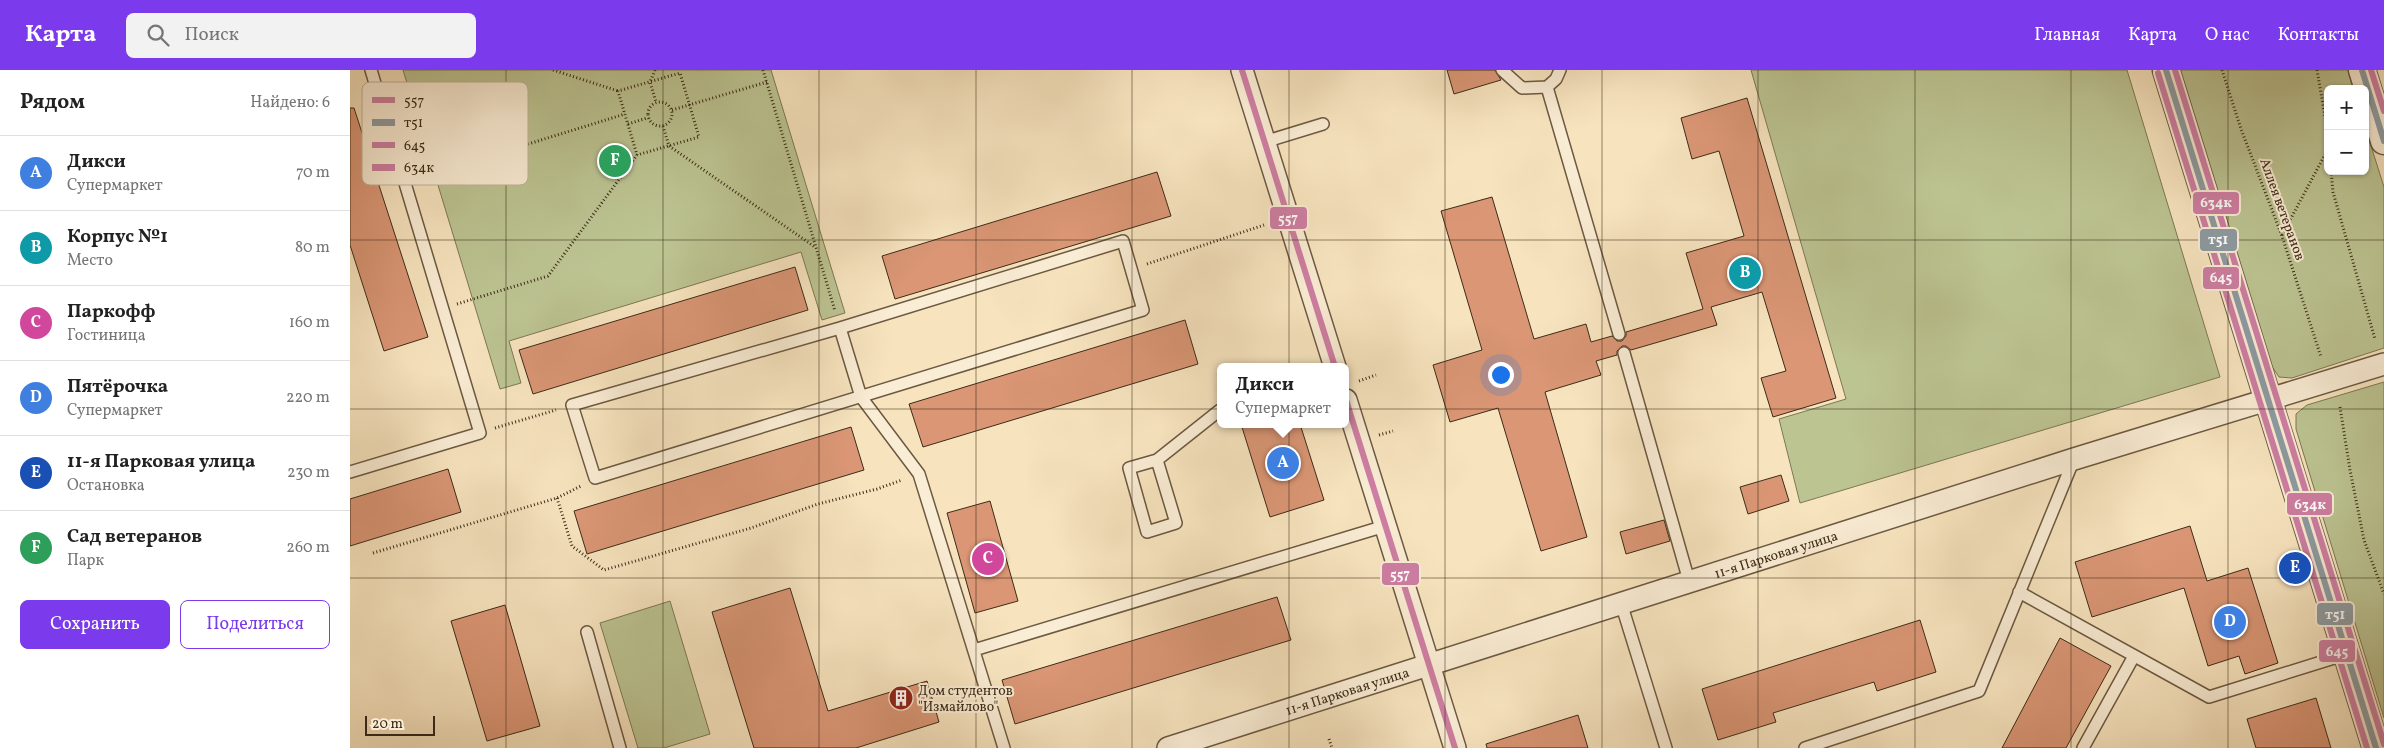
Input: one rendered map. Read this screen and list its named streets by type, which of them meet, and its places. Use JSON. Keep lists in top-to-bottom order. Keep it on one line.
{"streets":{"street":["11-я Парковая улица"],"path":["Аллея ветеранов"]},"places":{"building":["Дом студентов \"Измайлово\""]},"lines":["transit line 557","transit line т51","transit line 634к","transit line 645"],"legend":["557","т51","645","634к"],"scale_bar":"20 m","page":{"header":"Карта","search":"Поиск","nav":["Главная","Карта","О нас","Контакты"],"heading":["Рядом","Найдено: 6"],"map_buttons":["+","−"],"list":[{"mark":"A","name":"Дикси","note":"Супермаркет","value":"70 m"},{"mark":"B","name":"Корпус №1","note":"Место","value":"80 m"},{"mark":"C","name":"Паркофф","note":"Гостиница","value":"160 m"},{"mark":"D","name":"Пятёрочка","note":"Супермаркет","value":"220 m"},{"mark":"E","name":"11-я Парковая улица","note":"Остановка","value":"230 m"},{"mark":"F","name":"Сад ветеранов","note":"Парк","value":"260 m"}],"pins":["F","B","A","C","E","D"],"popup":["Дикси","Супермаркет"],"buttons":["Сохранить","Поделиться"],"scale":"20 m"}}
